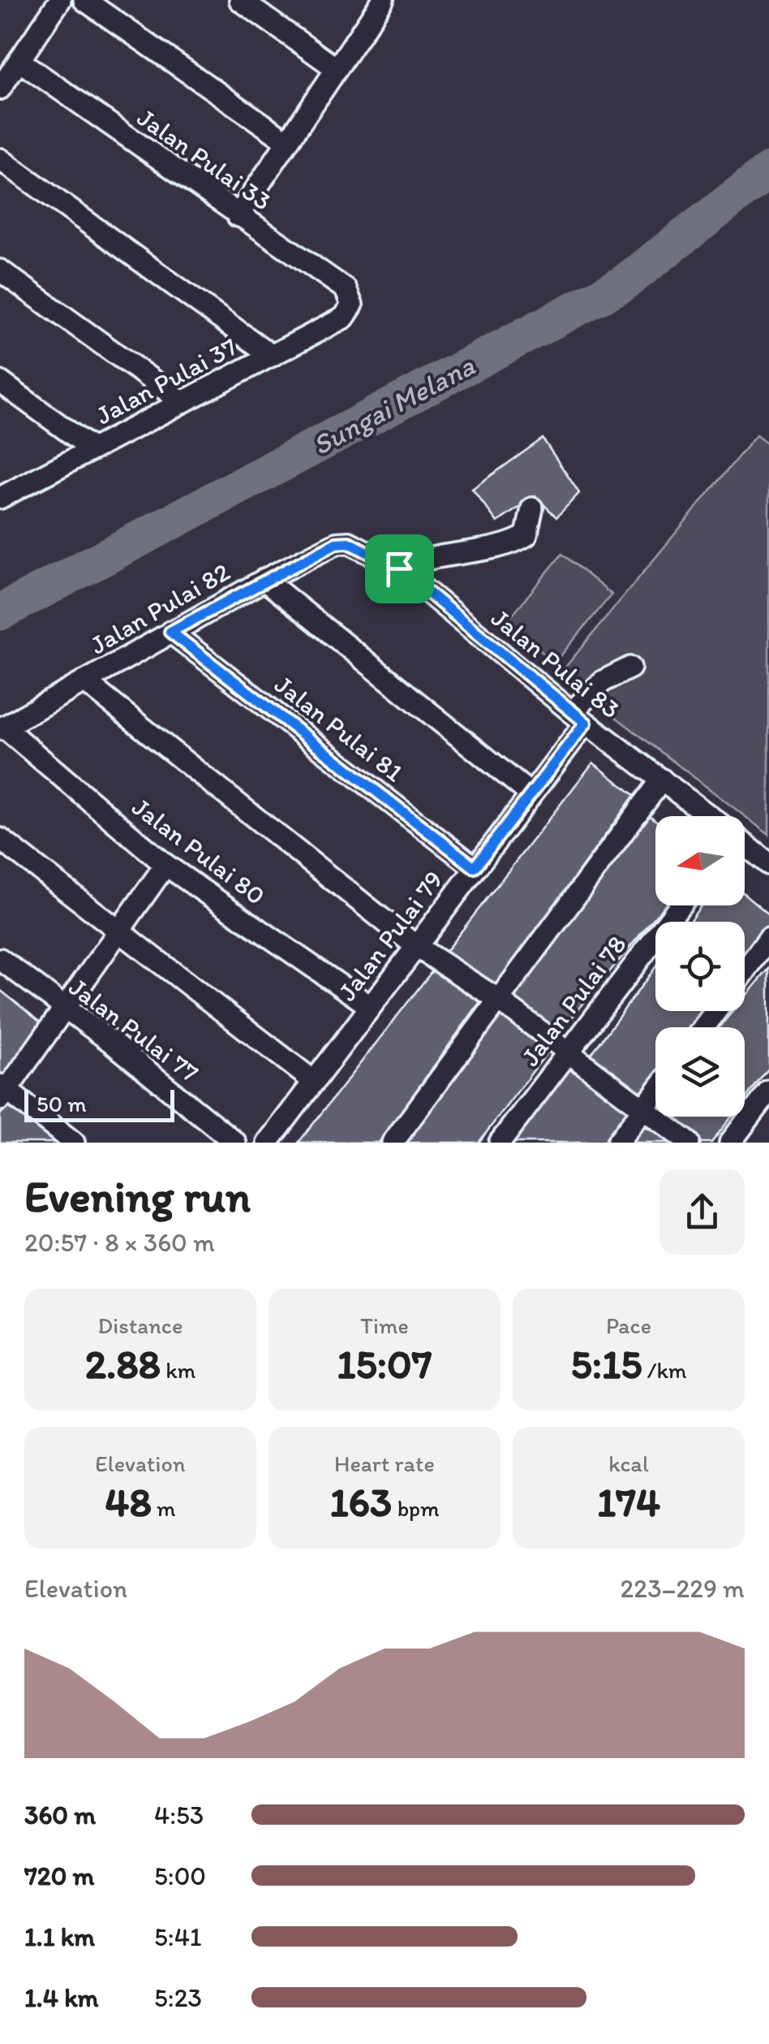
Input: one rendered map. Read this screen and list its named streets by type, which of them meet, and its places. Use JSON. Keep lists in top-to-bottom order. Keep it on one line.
{"streets":{"street":["Jalan Pulai 33","Jalan Pulai 37","Jalan Pulai 82","Jalan Pulai 83","Jalan Pulai 81","Jalan Pulai 80","Jalan Pulai 79","Jalan Pulai 78","Jalan Pulai 77"]},"crossings":[["Jalan Pulai 33","Jalan Pulai 37"],["Jalan Pulai 82","Jalan Pulai 83"],["Jalan Pulai 82","Jalan Pulai 81"],["Jalan Pulai 82","Jalan Pulai 80"],["Jalan Pulai 83","Jalan Pulai 79"],["Jalan Pulai 81","Jalan Pulai 79"],["Jalan Pulai 80","Jalan Pulai 79"]],"water":["Sungai Melana"],"scale_bar":"50 m","north":"left","page":{"scale":"50 m","heading":["Evening run","20:57 · 8 × 360 m"],"stats":[["Distance","2.88 km"],["Time","15:07"],["Pace","5:15 /km"],["Elevation","48 m"],["Heart rate","163 bpm"],["kcal","174"]],"chart":["Elevation","223–229 m"],"list":[{"name":"360 m","note":"4:53"},{"name":"720 m","note":"5:00"},{"name":"1.1 km","note":"5:41"},{"name":"1.4 km","note":"5:23"}]}}
